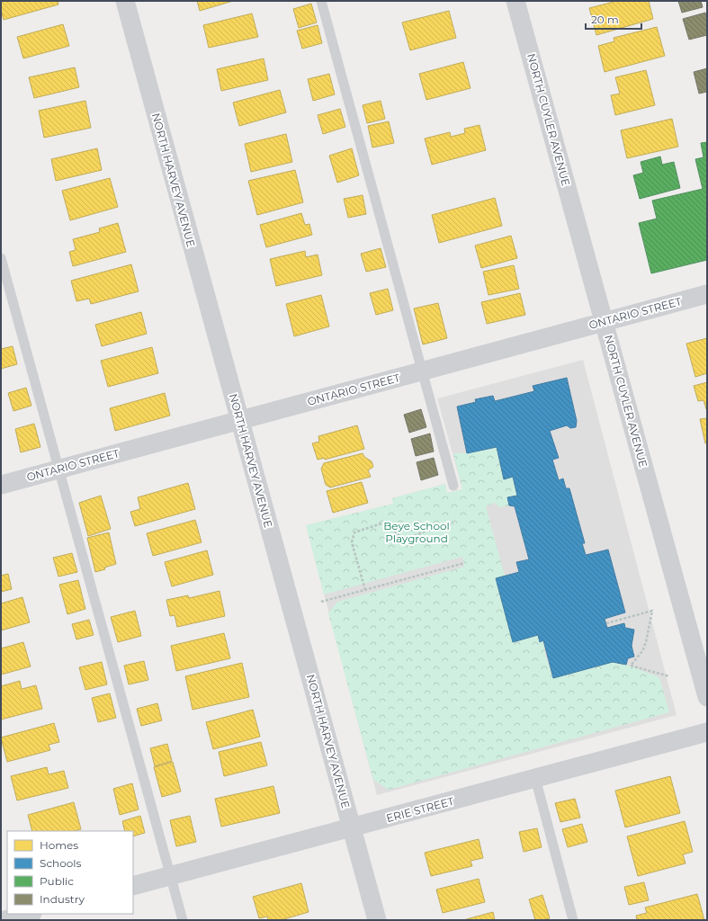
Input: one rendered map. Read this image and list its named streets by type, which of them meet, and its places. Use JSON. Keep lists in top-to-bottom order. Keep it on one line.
{"streets":{"street":["NORTH CUYLER AVENUE","NORTH HARVEY AVENUE","ONTARIO STREET","ERIE STREET"]},"crossings":[["NORTH CUYLER AVENUE","ONTARIO STREET"],["NORTH HARVEY AVENUE","ONTARIO STREET"],["NORTH HARVEY AVENUE","ERIE STREET"]],"parks":["Beye School Playground"],"legend":["Homes","Schools","Public","Industry"],"scale_bar":"20 m"}
